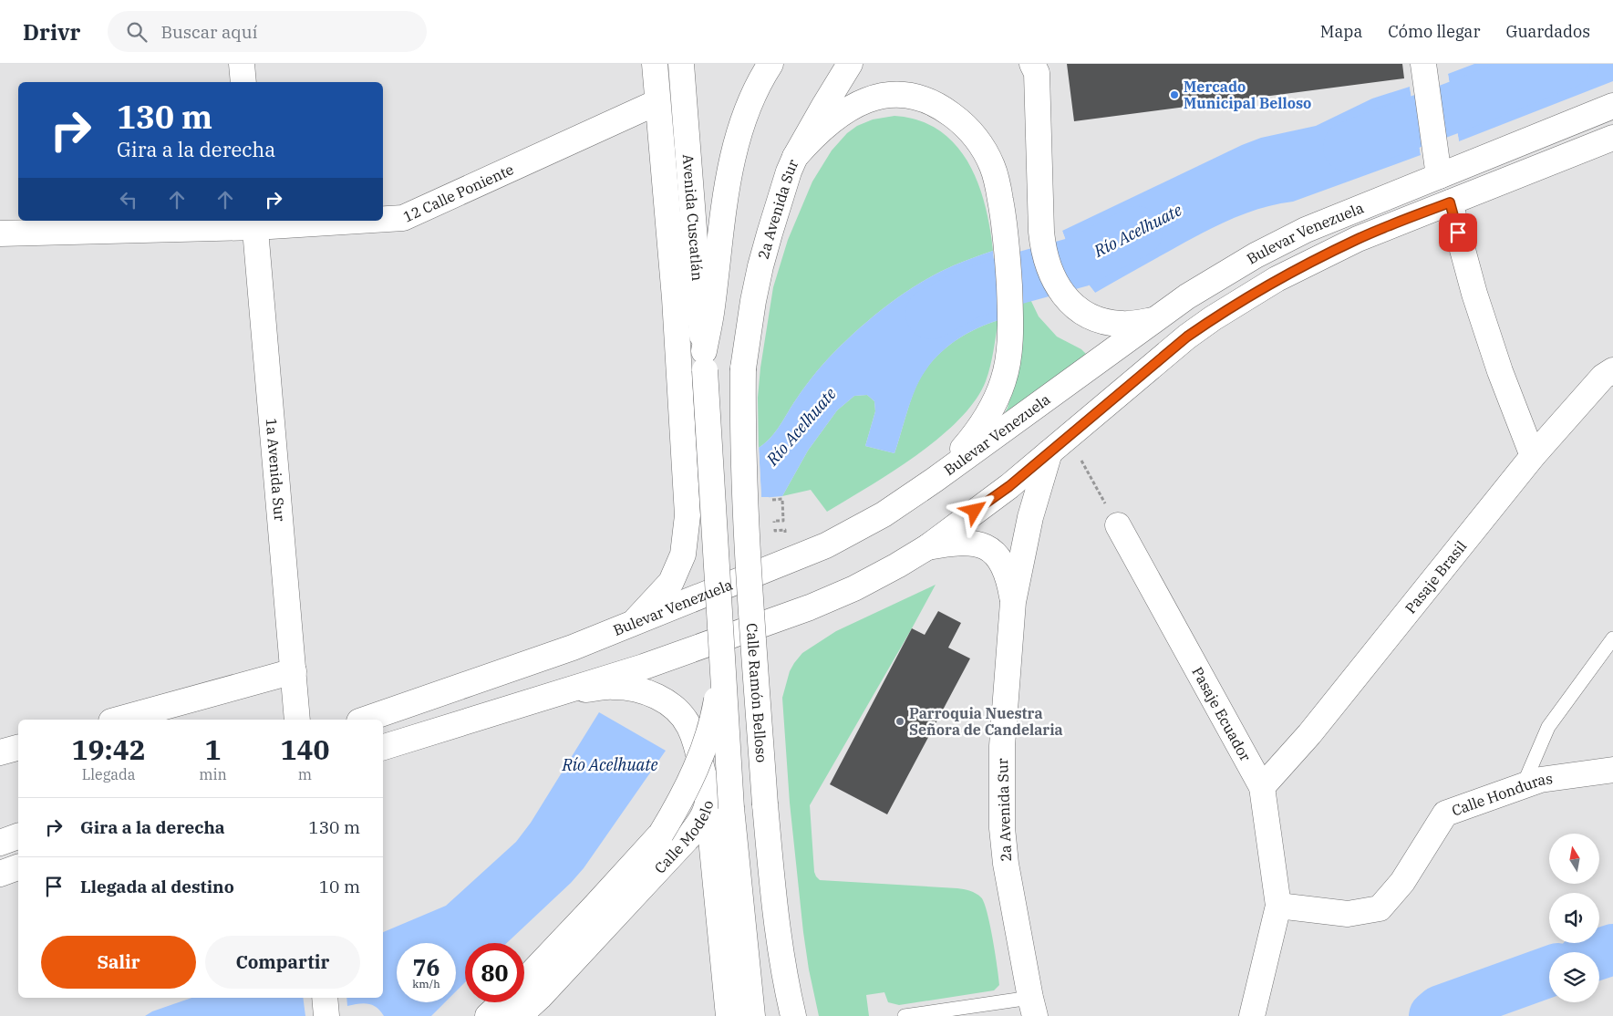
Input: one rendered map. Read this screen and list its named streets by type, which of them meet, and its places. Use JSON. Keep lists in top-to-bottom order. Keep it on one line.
{"streets":{"main road":["12 Calle Poniente","2a Avenida Sur","Avenida Cuscatlán","Bulevar Venezuela","1a Avenida Sur","Pasaje Brasil","Calle Ramón Belloso","Pasaje Ecuador","Calle Honduras","Calle Modelo"]},"crossings":[["12 Calle Poniente","1a Avenida Sur"],["2a Avenida Sur","Bulevar Venezuela"],["2a Avenida Sur","Calle Ramón Belloso"],["Bulevar Venezuela","Calle Modelo"],["Pasaje Brasil","Pasaje Ecuador"],["Pasaje Ecuador","Calle Honduras"]],"water":["Río Acelhuate"],"places":["Mercado Municipal Belloso","Parroquia Nuestra Señora de Candelaria"],"north":"top","page":{"header":"Drivr","search":"Buscar aquí","nav":["Mapa","Cómo llegar","Guardados"],"turn":["130 m","Gira a la derecha"],"eta":["19:42","Llegada","1","min","140","m"],"list":[{"name":"Gira a la derecha","value":"130 m"},{"name":"Llegada al destino","value":"10 m"}],"buttons":["Salir","Compartir"],"speed":"76 km/h","limit":"80"}}
